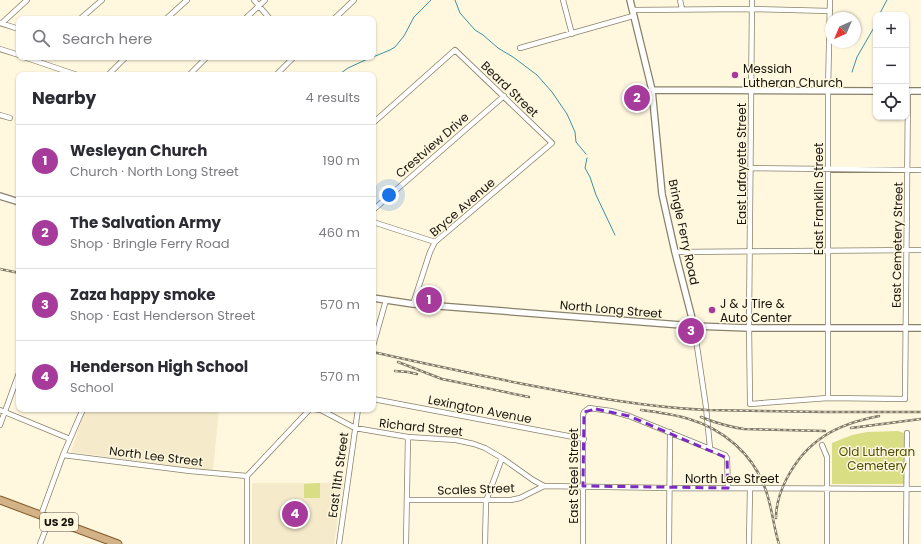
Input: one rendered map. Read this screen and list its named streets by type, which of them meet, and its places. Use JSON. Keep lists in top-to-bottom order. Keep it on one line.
{"streets":{"main road":["US 29"],"street":["Beard Street","Crestview Drive","East Lafayette Street","East Franklin Street","Bryce Avenue","Bringle Ferry Road","East Cemetery Street","North Long Street","Lexington Avenue","Richard Street","North Lee Street","East 11th Street","East Steel Street","Scales Street"]},"crossings":[["Beard Street","Crestview Drive"],["Beard Street","Bryce Avenue"],["East Lafayette Street","East Franklin Street"],["East Lafayette Street","East Cemetery Street"],["East Lafayette Street","North Long Street"],["East Franklin Street","East Cemetery Street"],["East Franklin Street","North Long Street"],["Bryce Avenue","North Long Street"],["Bringle Ferry Road","North Long Street"],["East Cemetery Street","North Long Street"],["Lexington Avenue","East Steel Street"],["Richard Street","North Lee Street"],["Richard Street","East 11th Street"],["Richard Street","Scales Street"],["North Lee Street","East Steel Street"],["North Lee Street","Scales Street"]],"parks":["Old Lutheran Cemetery"],"places":["Messiah Lutheran Church","J & J Tire & Auto Center"],"north":"bottom left","page":{"map_buttons":["+","−"],"search":"Search here","heading":["Nearby","4 results"],"pins":["2","1","3","4"],"list":[{"mark":"1","name":"Wesleyan Church","note":"Church · North Long Street","value":"190 m"},{"mark":"2","name":"The Salvation Army","note":"Shop · Bringle Ferry Road","value":"460 m"},{"mark":"3","name":"Zaza happy smoke","note":"Shop · East Henderson Street","value":"570 m"},{"mark":"4","name":"Henderson High School","note":"School","value":"570 m"}]}}
